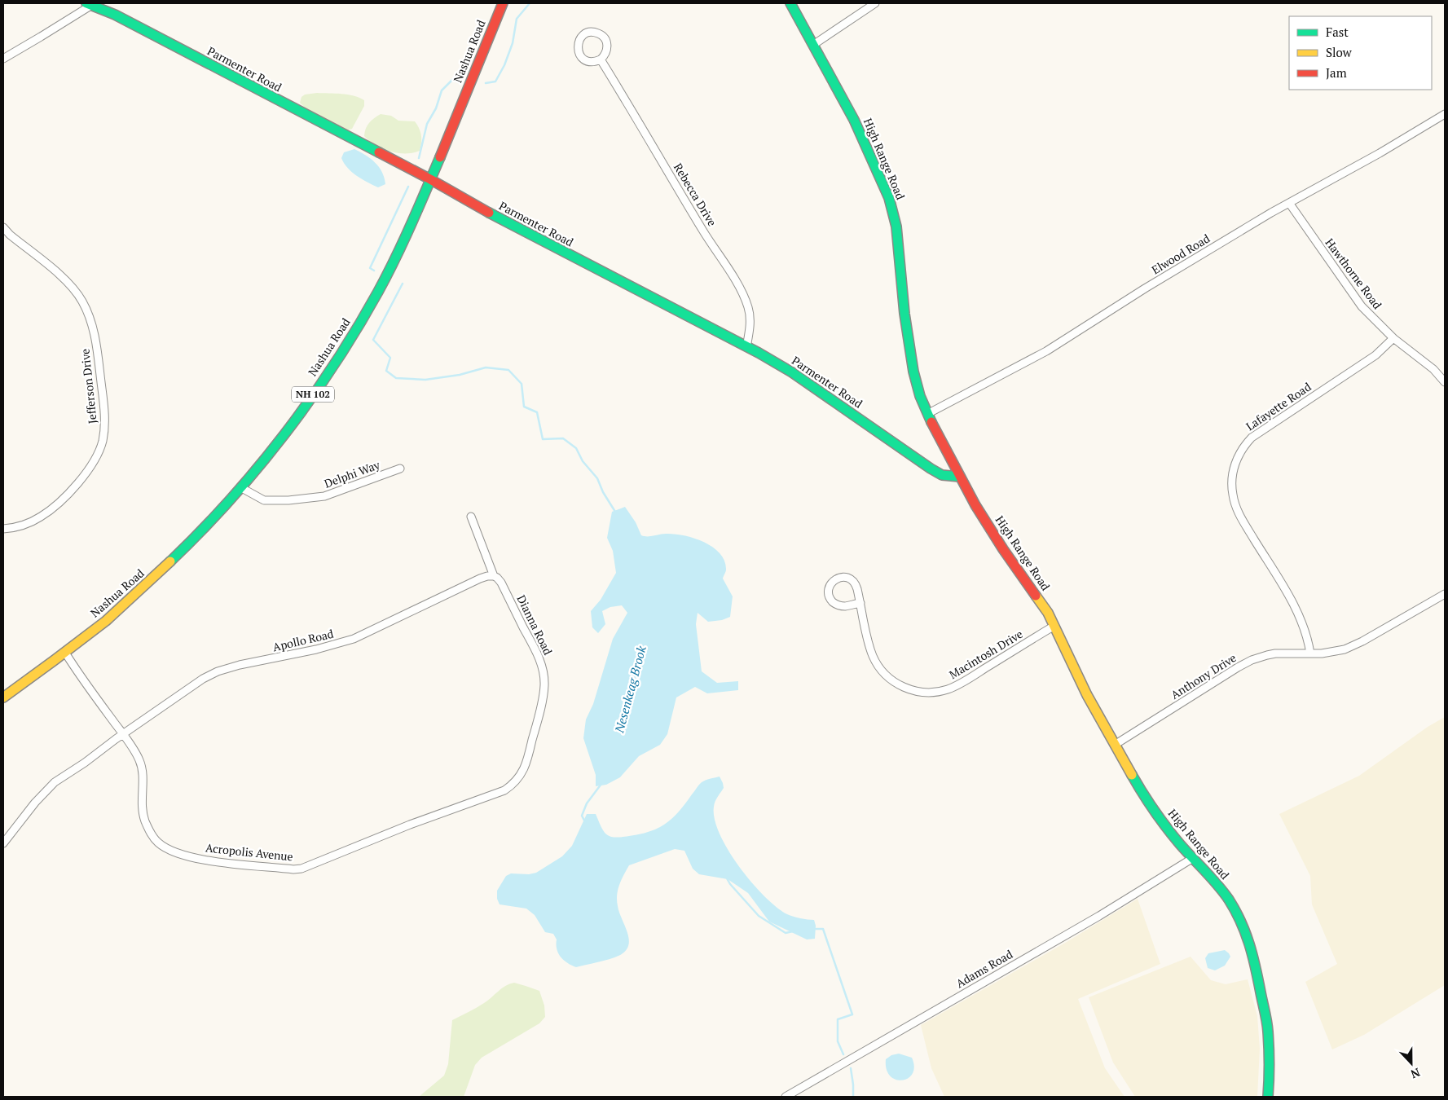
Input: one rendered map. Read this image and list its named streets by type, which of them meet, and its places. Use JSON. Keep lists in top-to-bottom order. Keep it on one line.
{"streets":{"street":["Nashua Road","Parmenter Road","High Range Road","Rebecca Drive","Elwood Road","Hawthorne Road","Jefferson Drive","NH 102","Lafayette Road","Delphi Way","Dianna Road","Apollo Road","Macintosh Drive","Anthony Drive","Acropolis Avenue","Adams Road"]},"crossings":[["Nashua Road","Parmenter Road"],["Nashua Road","Delphi Way"],["Nashua Road","Acropolis Avenue"],["Parmenter Road","High Range Road"],["Parmenter Road","Rebecca Drive"],["High Range Road","Elwood Road"],["High Range Road","Macintosh Drive"],["High Range Road","Anthony Drive"],["High Range Road","Adams Road"],["Elwood Road","Hawthorne Road"],["Hawthorne Road","Lafayette Road"],["Lafayette Road","Anthony Drive"],["Dianna Road","Apollo Road"],["Dianna Road","Acropolis Avenue"],["Apollo Road","Acropolis Avenue"]],"water":["Nesenkeag Brook"],"legend":["Fast","Slow","Jam"],"north":"bottom"}
